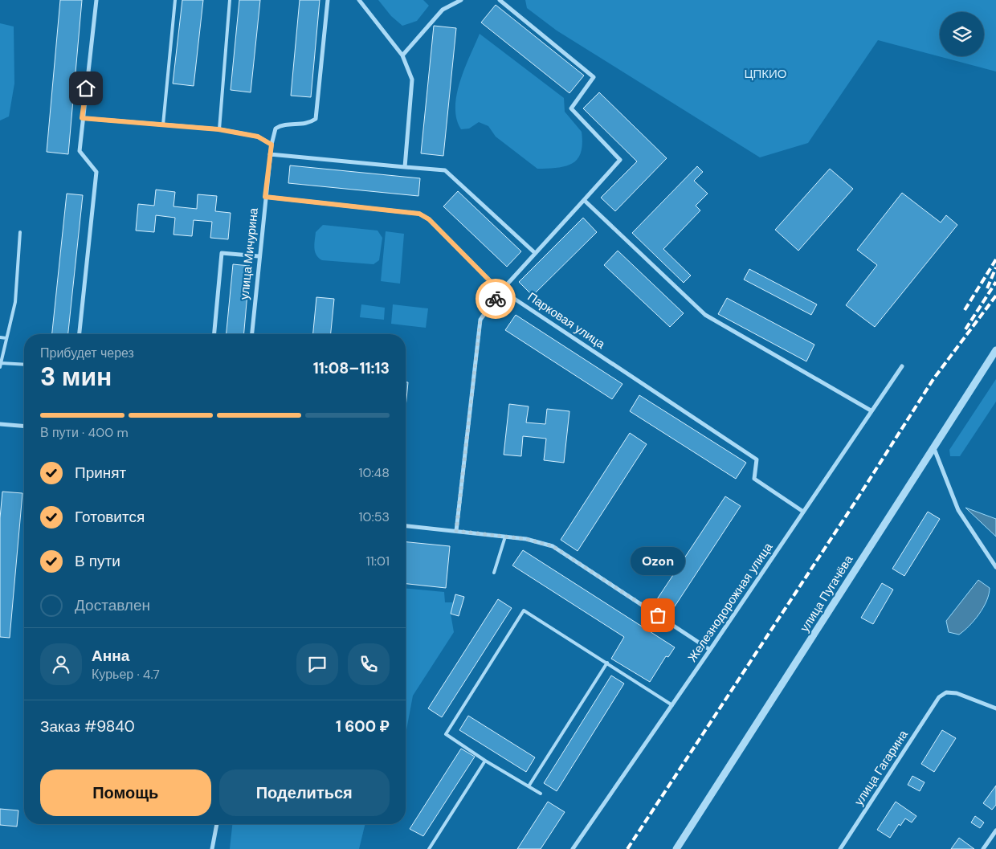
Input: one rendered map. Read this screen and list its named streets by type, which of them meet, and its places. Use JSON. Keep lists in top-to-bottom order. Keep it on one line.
{"streets":{"street":["улица Мичурина","Парковая улица","улица Пугачёва","Железнодорожная улица","улица Гагарина"]},"crossings":[["улица Мичурина","Парковая улица"],["Парковая улица","Железнодорожная улица"]],"parks":["ЦПКИО"],"places":["Ozon"],"page":{"heading":["3 мин","Прибудет через","11:08–11:13"],"panel":["Анна","Курьер · 4.7","Заказ #9840","1 600 ₽"],"bar":"В пути · 400 m","list":[["Принят","10:48"],["Готовится","10:53"],["В пути","11:01"],"Доставлен"],"bubble":"Ozon","buttons":["Помощь","Поделиться"]}}
